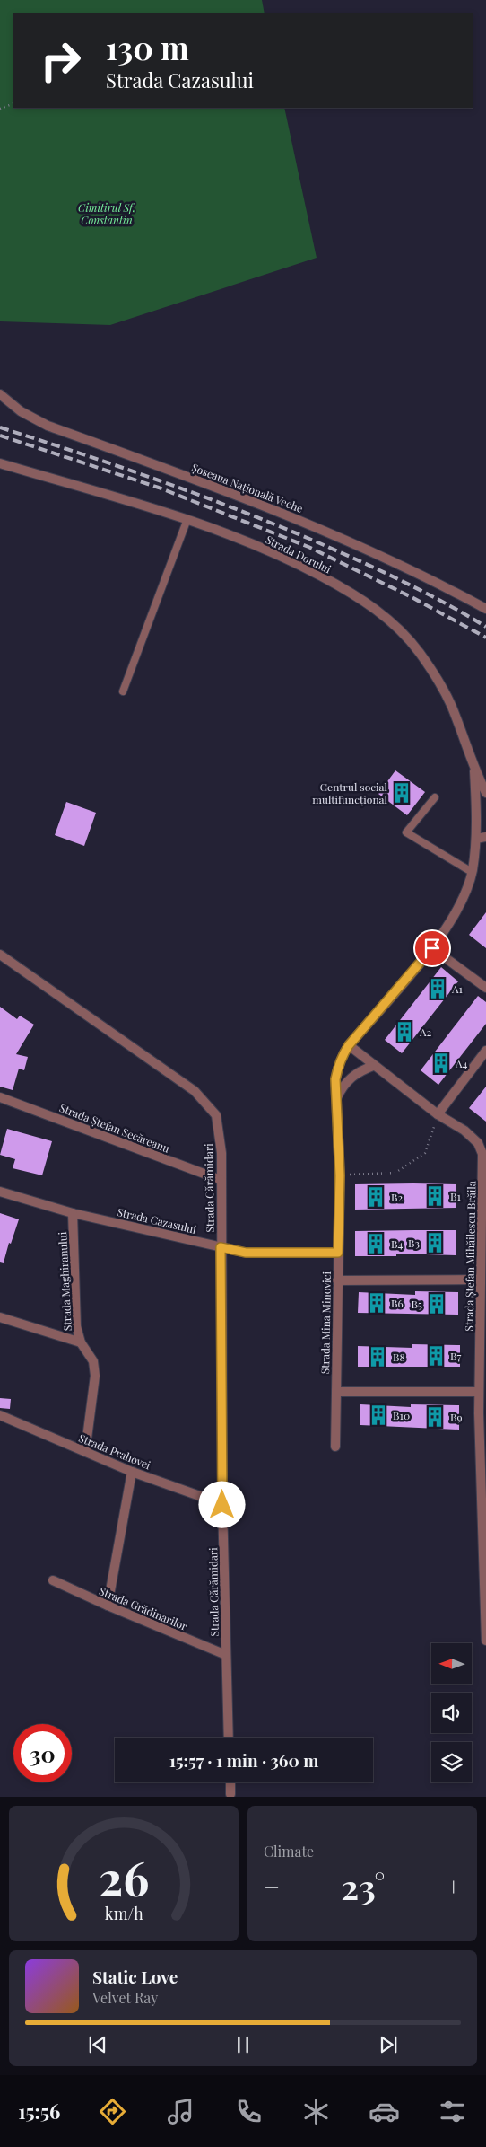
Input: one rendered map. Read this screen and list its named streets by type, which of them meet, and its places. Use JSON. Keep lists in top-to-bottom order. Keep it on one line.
{"streets":{"street":["Șoseaua Națională Veche","Strada Dorului","Strada Ștefan Secăreanu","Strada Cărămidari","Strada Cazasului","Strada Ștefan Mihăilescu Brăila","Strada Maghiranului","Strada Mina Minovici","Strada Prahovei","Strada Grădinarilor"]},"crossings":[["Strada Dorului","Strada Mina Minovici"],["Strada Ștefan Secăreanu","Strada Cărămidari"],["Strada Cărămidari","Strada Cazasului"],["Strada Cărămidari","Strada Prahovei"],["Strada Cărămidari","Strada Grădinarilor"],["Strada Cazasului","Strada Maghiranului"],["Strada Cazasului","Strada Mina Minovici"],["Strada Ștefan Mihăilescu Brăila","Strada Mina Minovici"],["Strada Maghiranului","Strada Prahovei"]],"parks":["Cimitirul Sf. Constantin"],"places":{"building":["Centrul social multifuncțional","A1","A2","A4","B1","B2","B3","B4","B6","B5","B7","B8","B10","B9"]},"north":"left","page":{"turn":["130 m","Strada Cazasului"],"limit":"30","trip":"15:57 · 1 min · 360 m","tile":"Climate","heat":["−","23°","+"],"song":["Static Love","Velvet Ray"],"tabs":"15:56","gauge":["26","km/h"]}}
